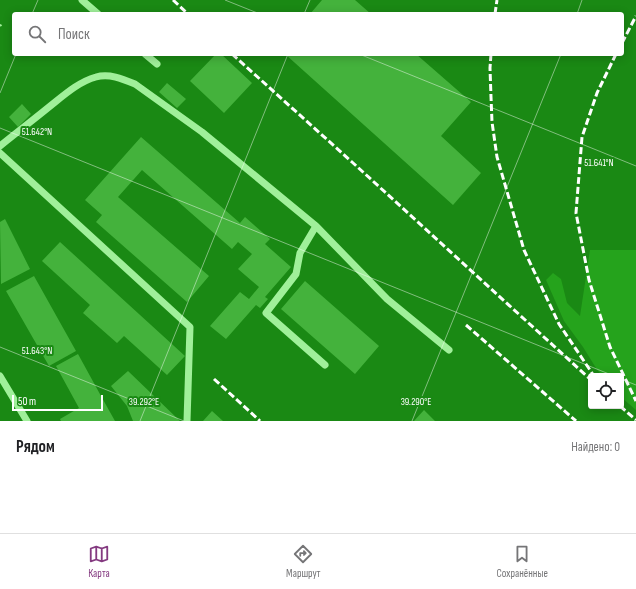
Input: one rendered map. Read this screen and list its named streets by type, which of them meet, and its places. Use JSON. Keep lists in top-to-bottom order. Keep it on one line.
{"scale_bar":"50 m","page":{"search":"Поиск","scale":"50 m","heading":["Рядом","Найдено: 0"],"nav":["Карта","Маршрут","Сохранённые"]},"coordinates":["51.642°N","51.641°N","51.643°N","39.292°E","39.290°E"]}
